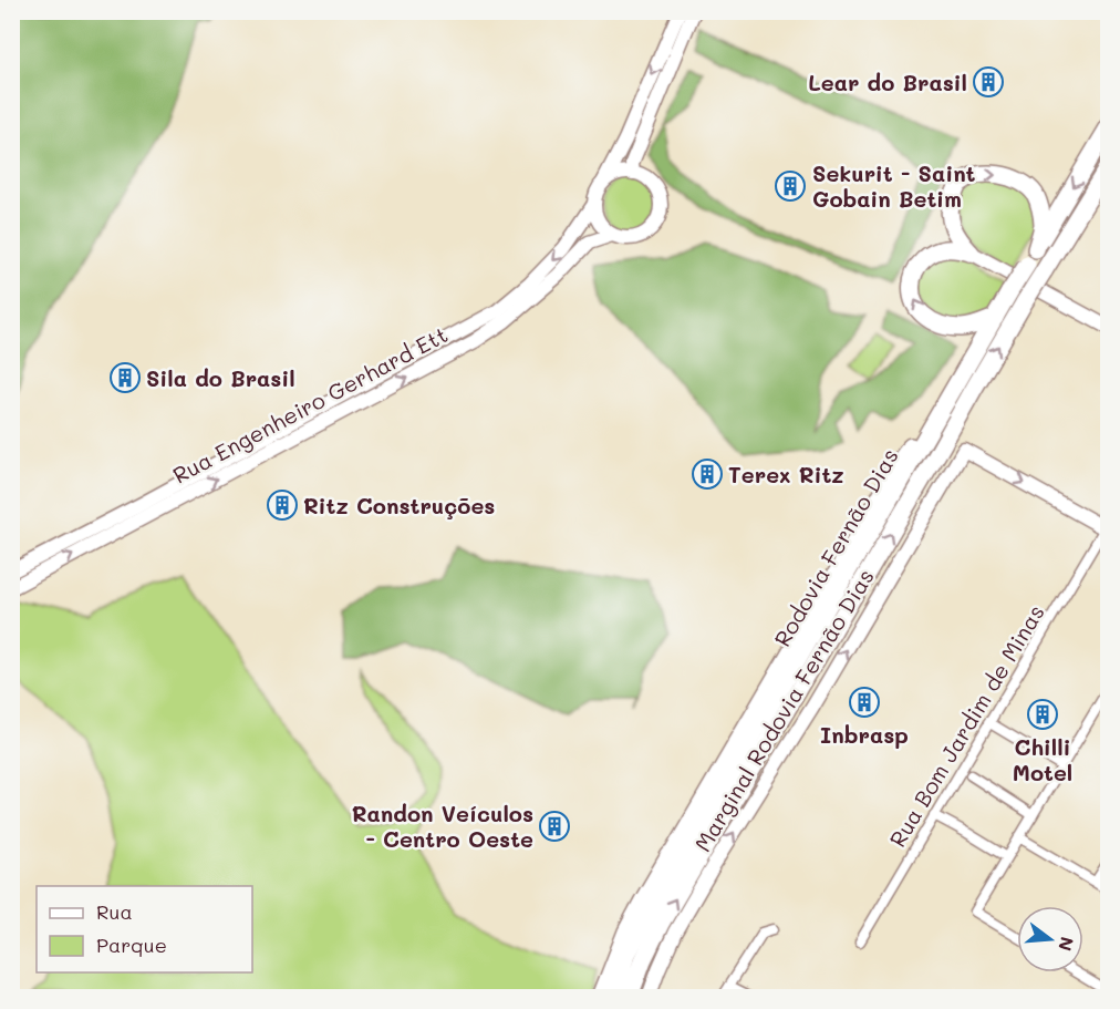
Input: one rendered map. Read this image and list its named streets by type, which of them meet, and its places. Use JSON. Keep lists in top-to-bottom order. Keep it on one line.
{"streets":{"highway":["Rodovia Fernão Dias"],"main road":["Rua Engenheiro Gerhard Ett","Marginal Rodovia Fernão Dias"],"street":["Rua Bom Jardim de Minas"]},"crossings":[["Marginal Rodovia Fernão Dias","Rua Bom Jardim de Minas"]],"one_way":["Marginal Rodovia Fernão Dias"],"places":{"building":["Lear do Brasil","Sekurit - Saint Gobain Betim","Sila do Brasil","Terex Ritz","Ritz Construções","Inbrasp","Chilli Motel","Randon Veículos - Centro Oeste"]},"legend":["Rua","Parque"],"north":"right"}
